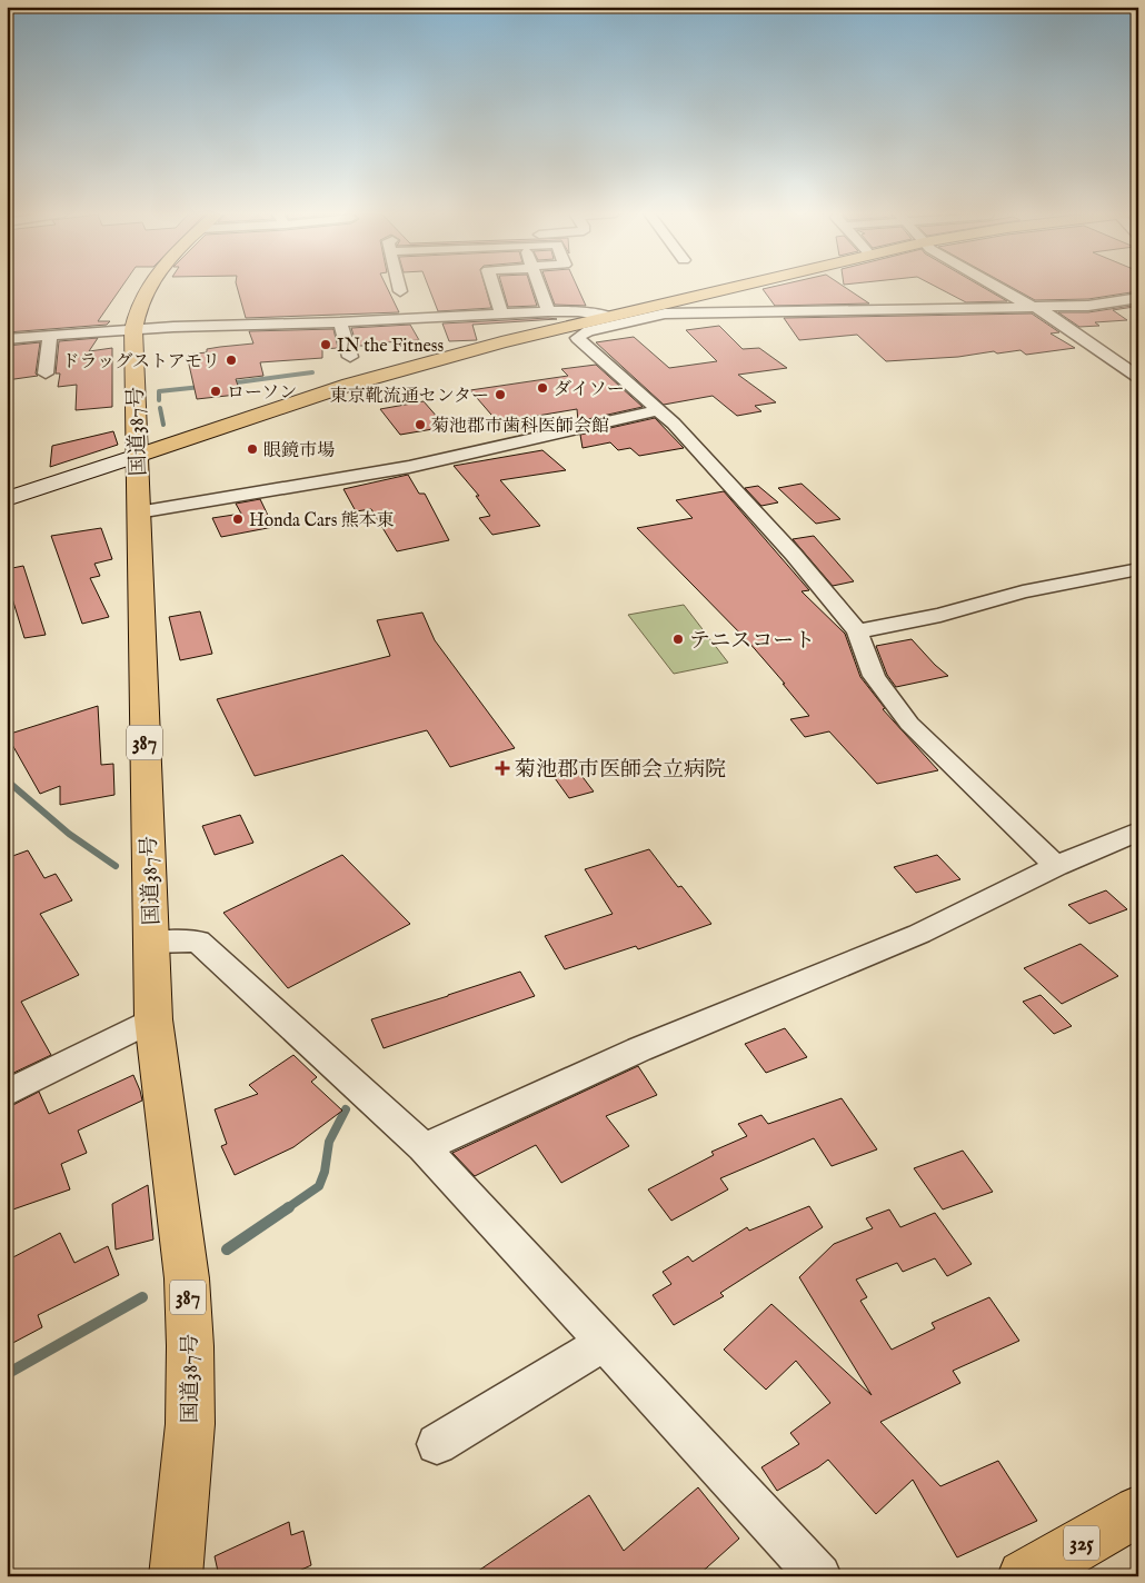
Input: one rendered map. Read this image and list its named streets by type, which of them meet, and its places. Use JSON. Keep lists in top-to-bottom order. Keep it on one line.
{"streets":{"main road":["国道387号","387","325"]},"places":{"other":["IN the Fitness","ドラッグストアモリ","ダイソー","ローソン","東京靴流通センター","菊池郡市歯科医師会館","眼鏡市場","Honda Cars 熊本東","テニスコート"],"health":["菊池郡市医師会立病院"]}}
